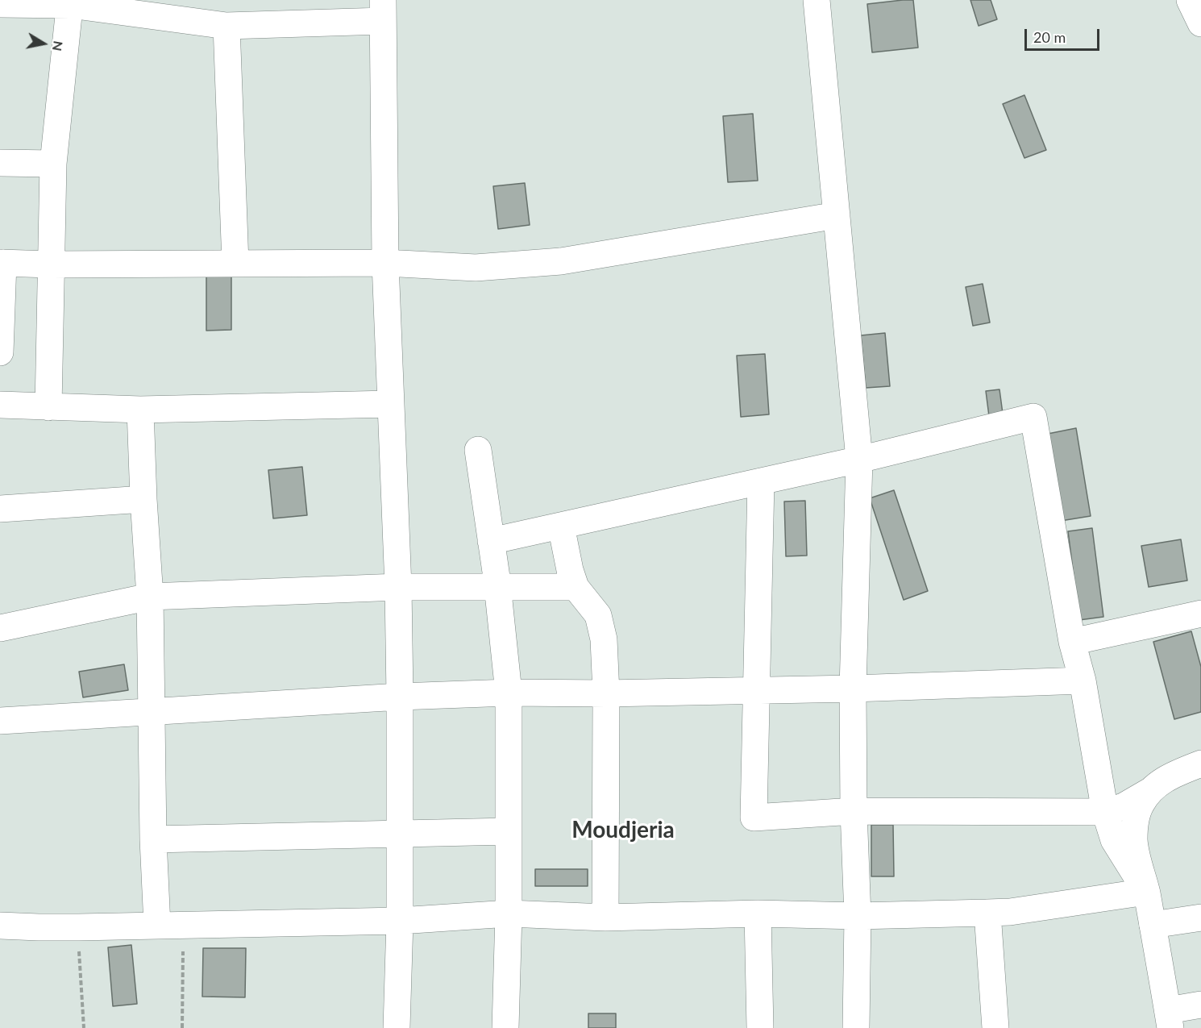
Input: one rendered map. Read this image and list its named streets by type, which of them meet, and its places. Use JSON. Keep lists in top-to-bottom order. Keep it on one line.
{"districts":["Moudjeria"],"scale_bar":"20 m","north":"right"}
